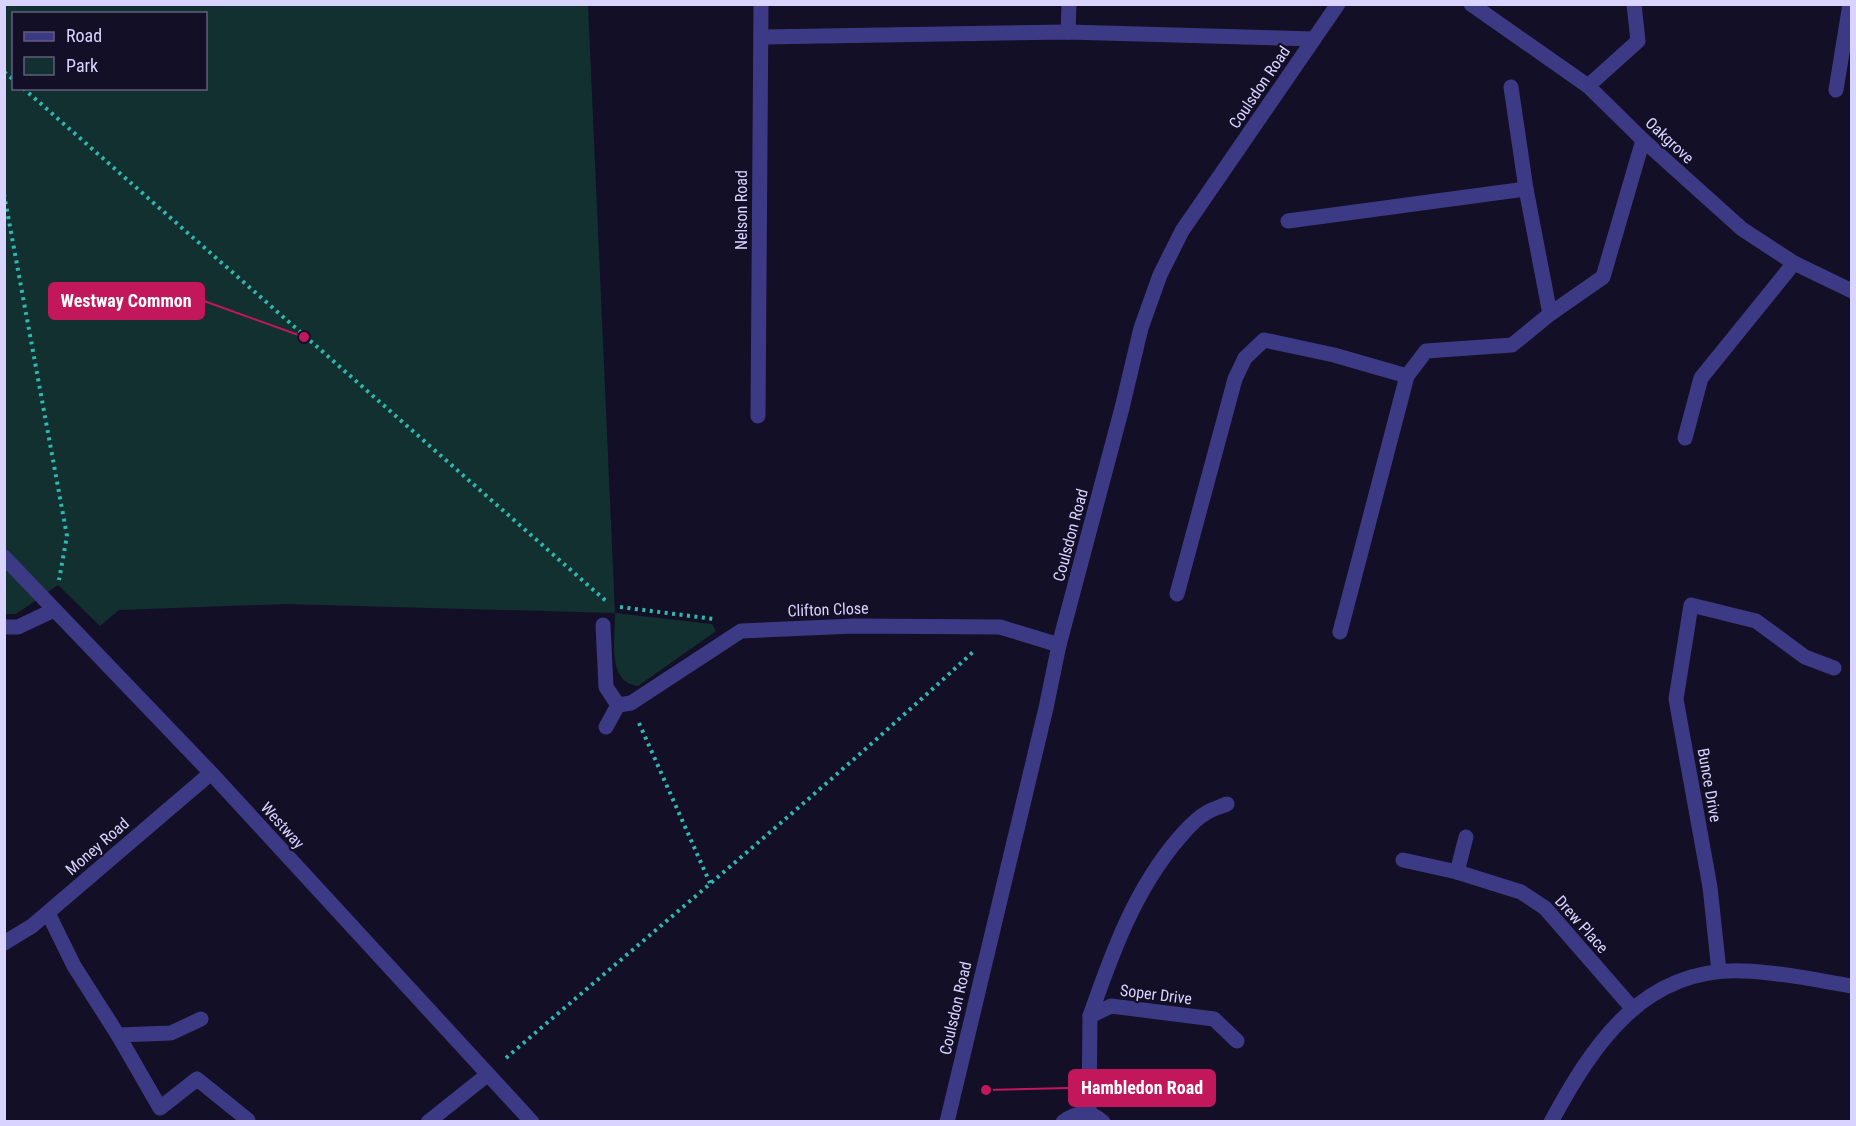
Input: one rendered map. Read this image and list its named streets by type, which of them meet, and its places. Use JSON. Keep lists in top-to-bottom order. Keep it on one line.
{"streets":{"street":["Coulsdon Road","Oakgrove","Nelson Road","Clifton Close","Bunce Drive","Westway","Money Road","Drew Place","Soper Drive"]},"crossings":[["Coulsdon Road","Clifton Close"],["Westway","Money Road"]],"places":["Westway Common","Hambledon Road"],"legend":["Road","Park"]}
